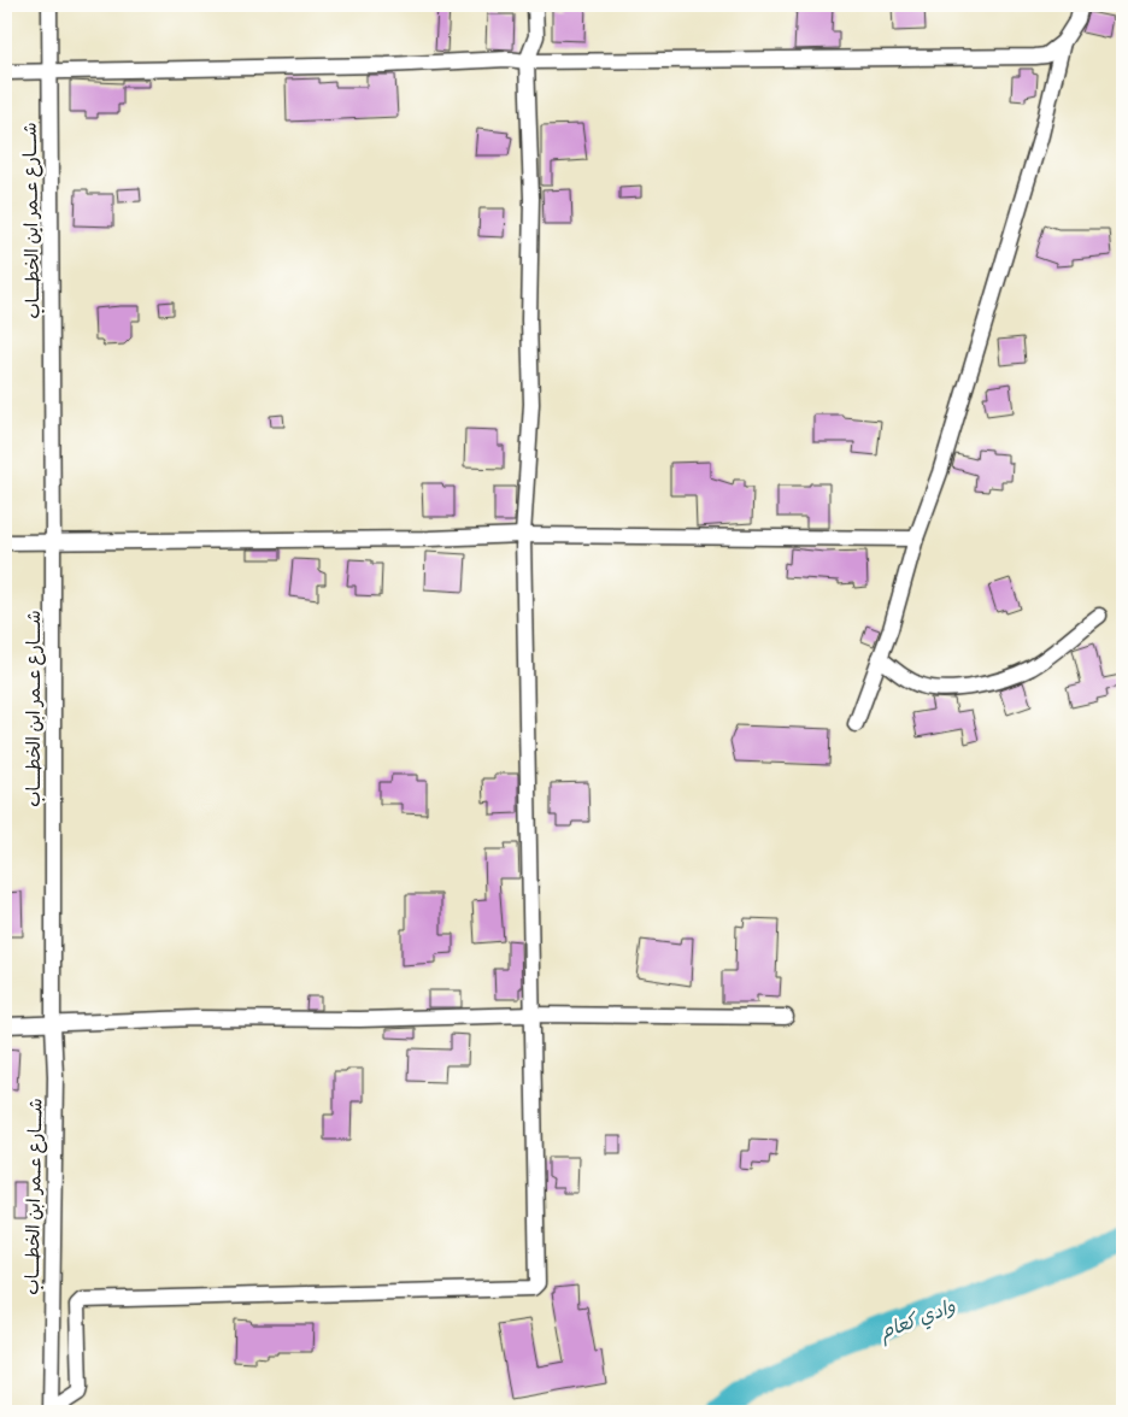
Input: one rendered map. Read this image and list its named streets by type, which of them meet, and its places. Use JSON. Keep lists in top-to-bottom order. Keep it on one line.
{"streets":{"street":["شــــارع عــمر ابن الخطــــاب"]},"water":["وادي كعام"]}
